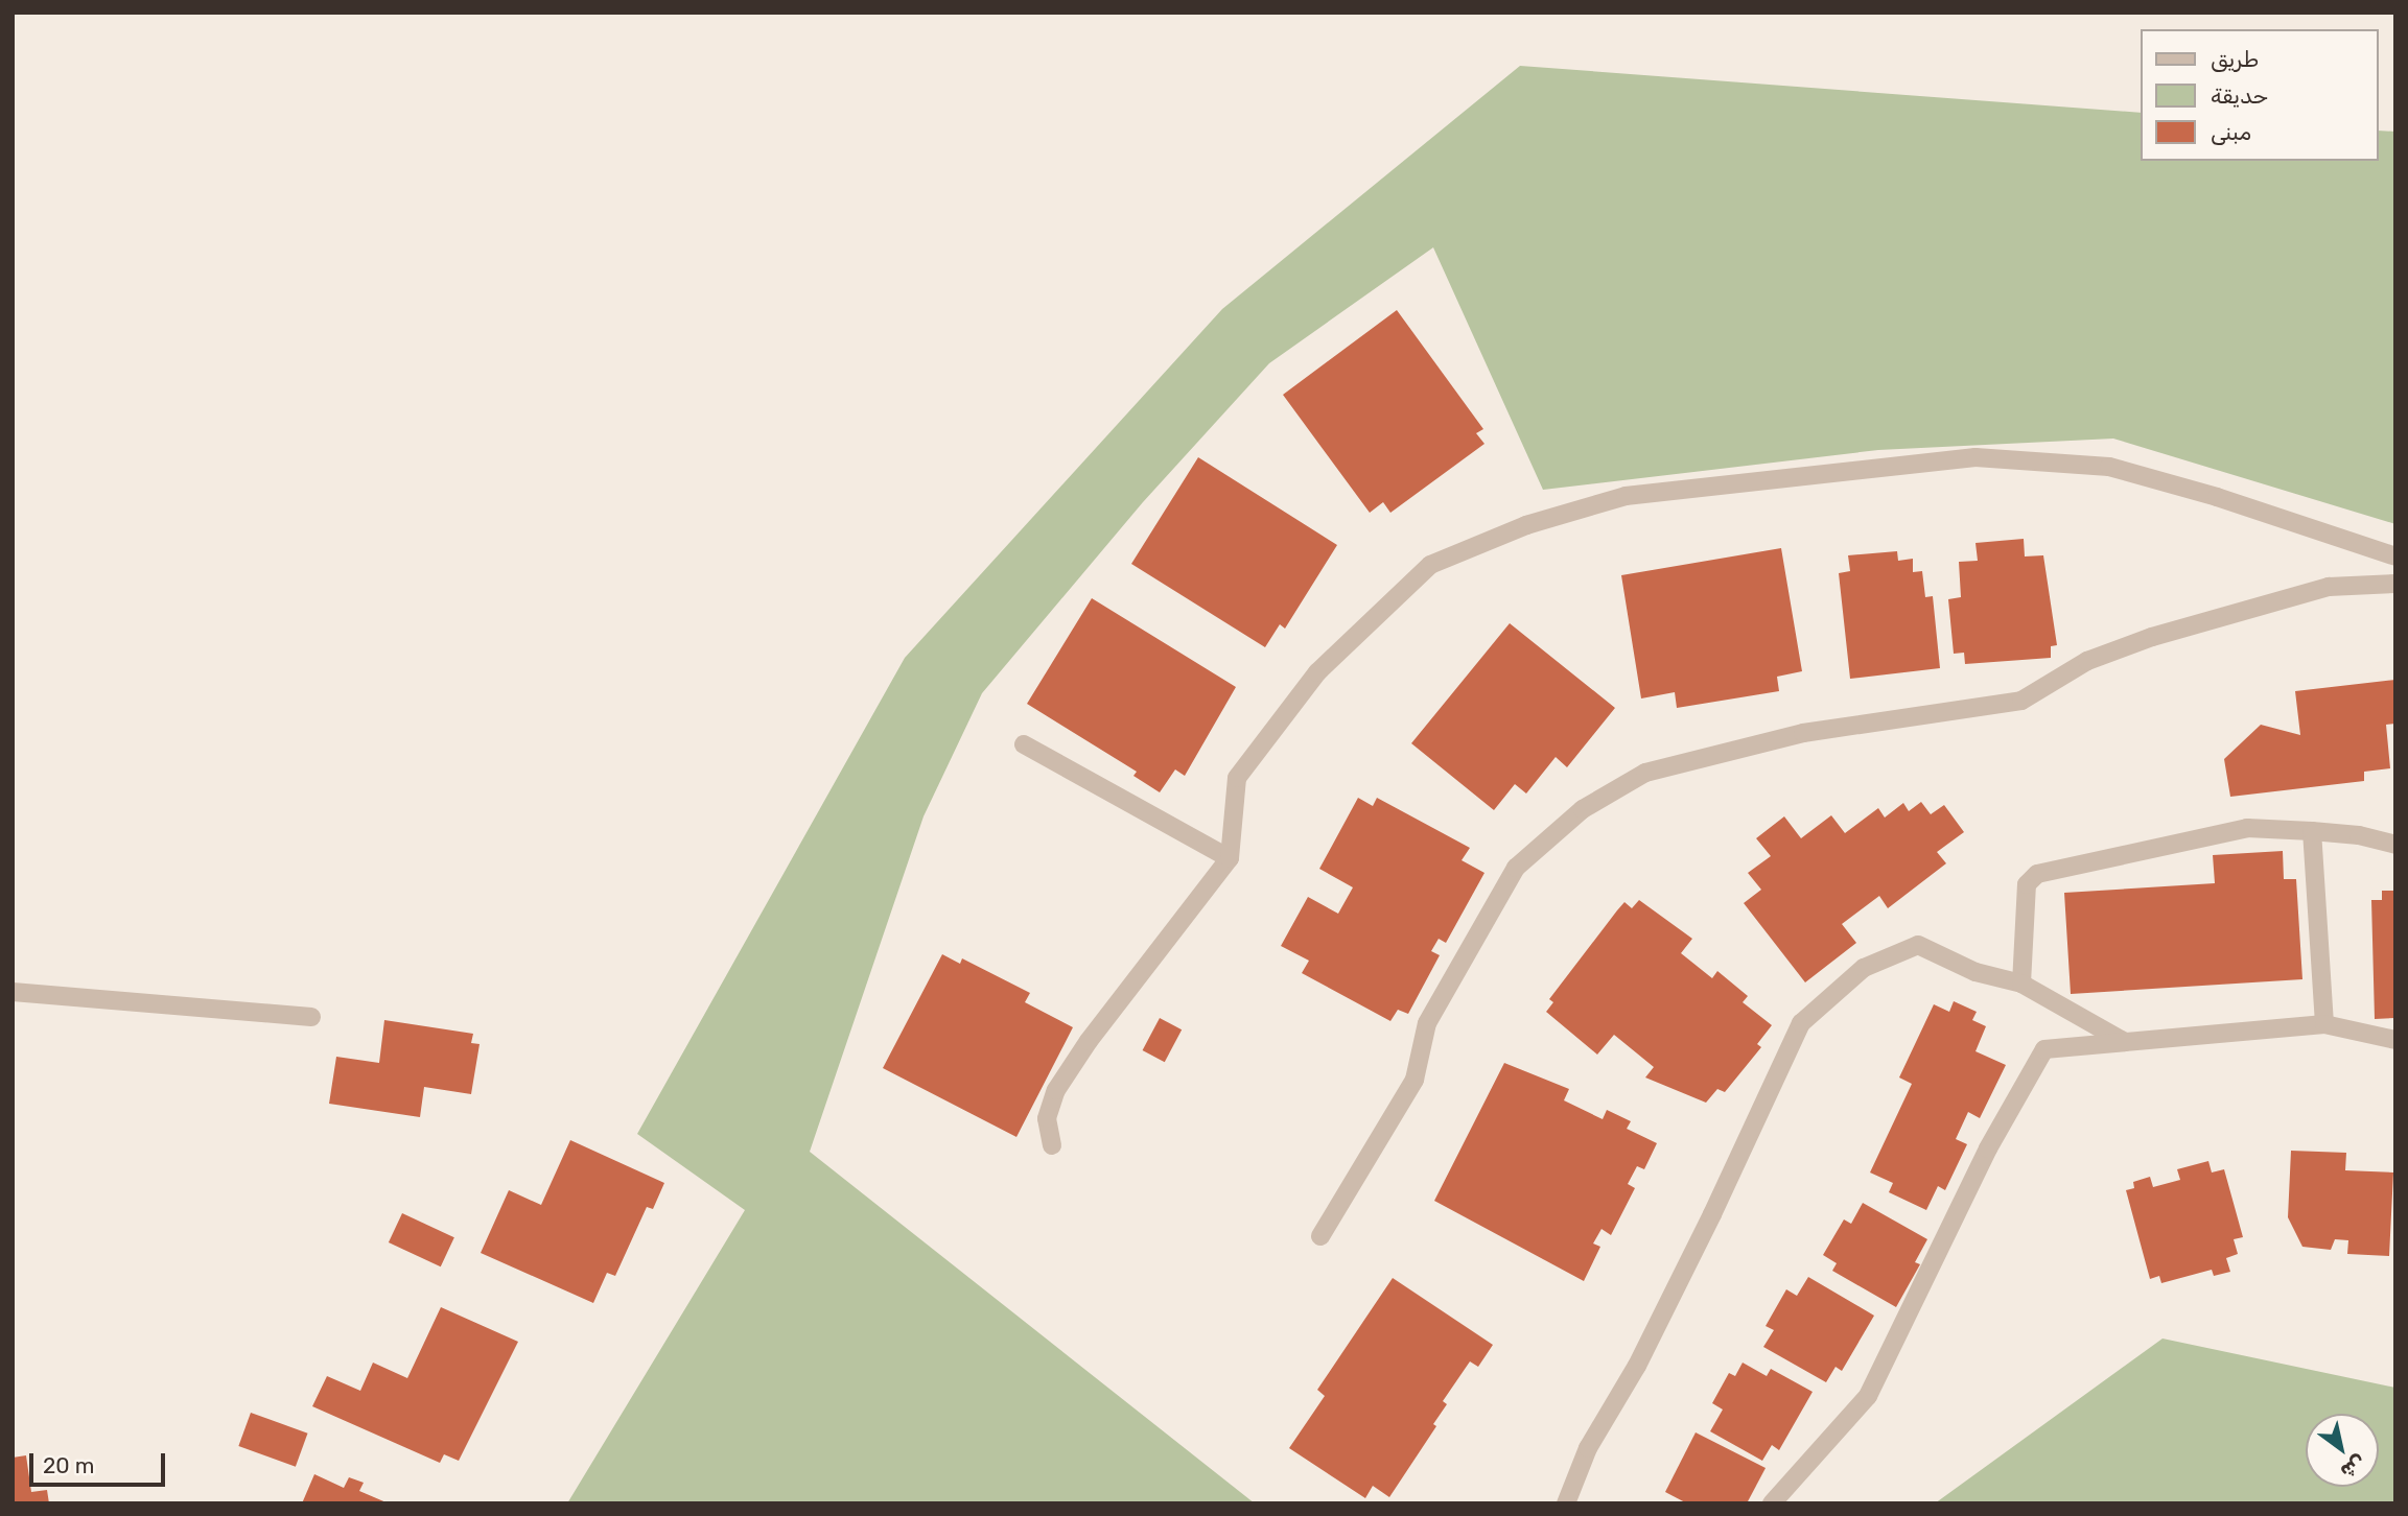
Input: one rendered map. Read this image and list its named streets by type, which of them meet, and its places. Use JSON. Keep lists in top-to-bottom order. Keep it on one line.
{"legend":["طريق","حديقة","مبنى"],"scale_bar":"20 m","north":"bottom right"}
